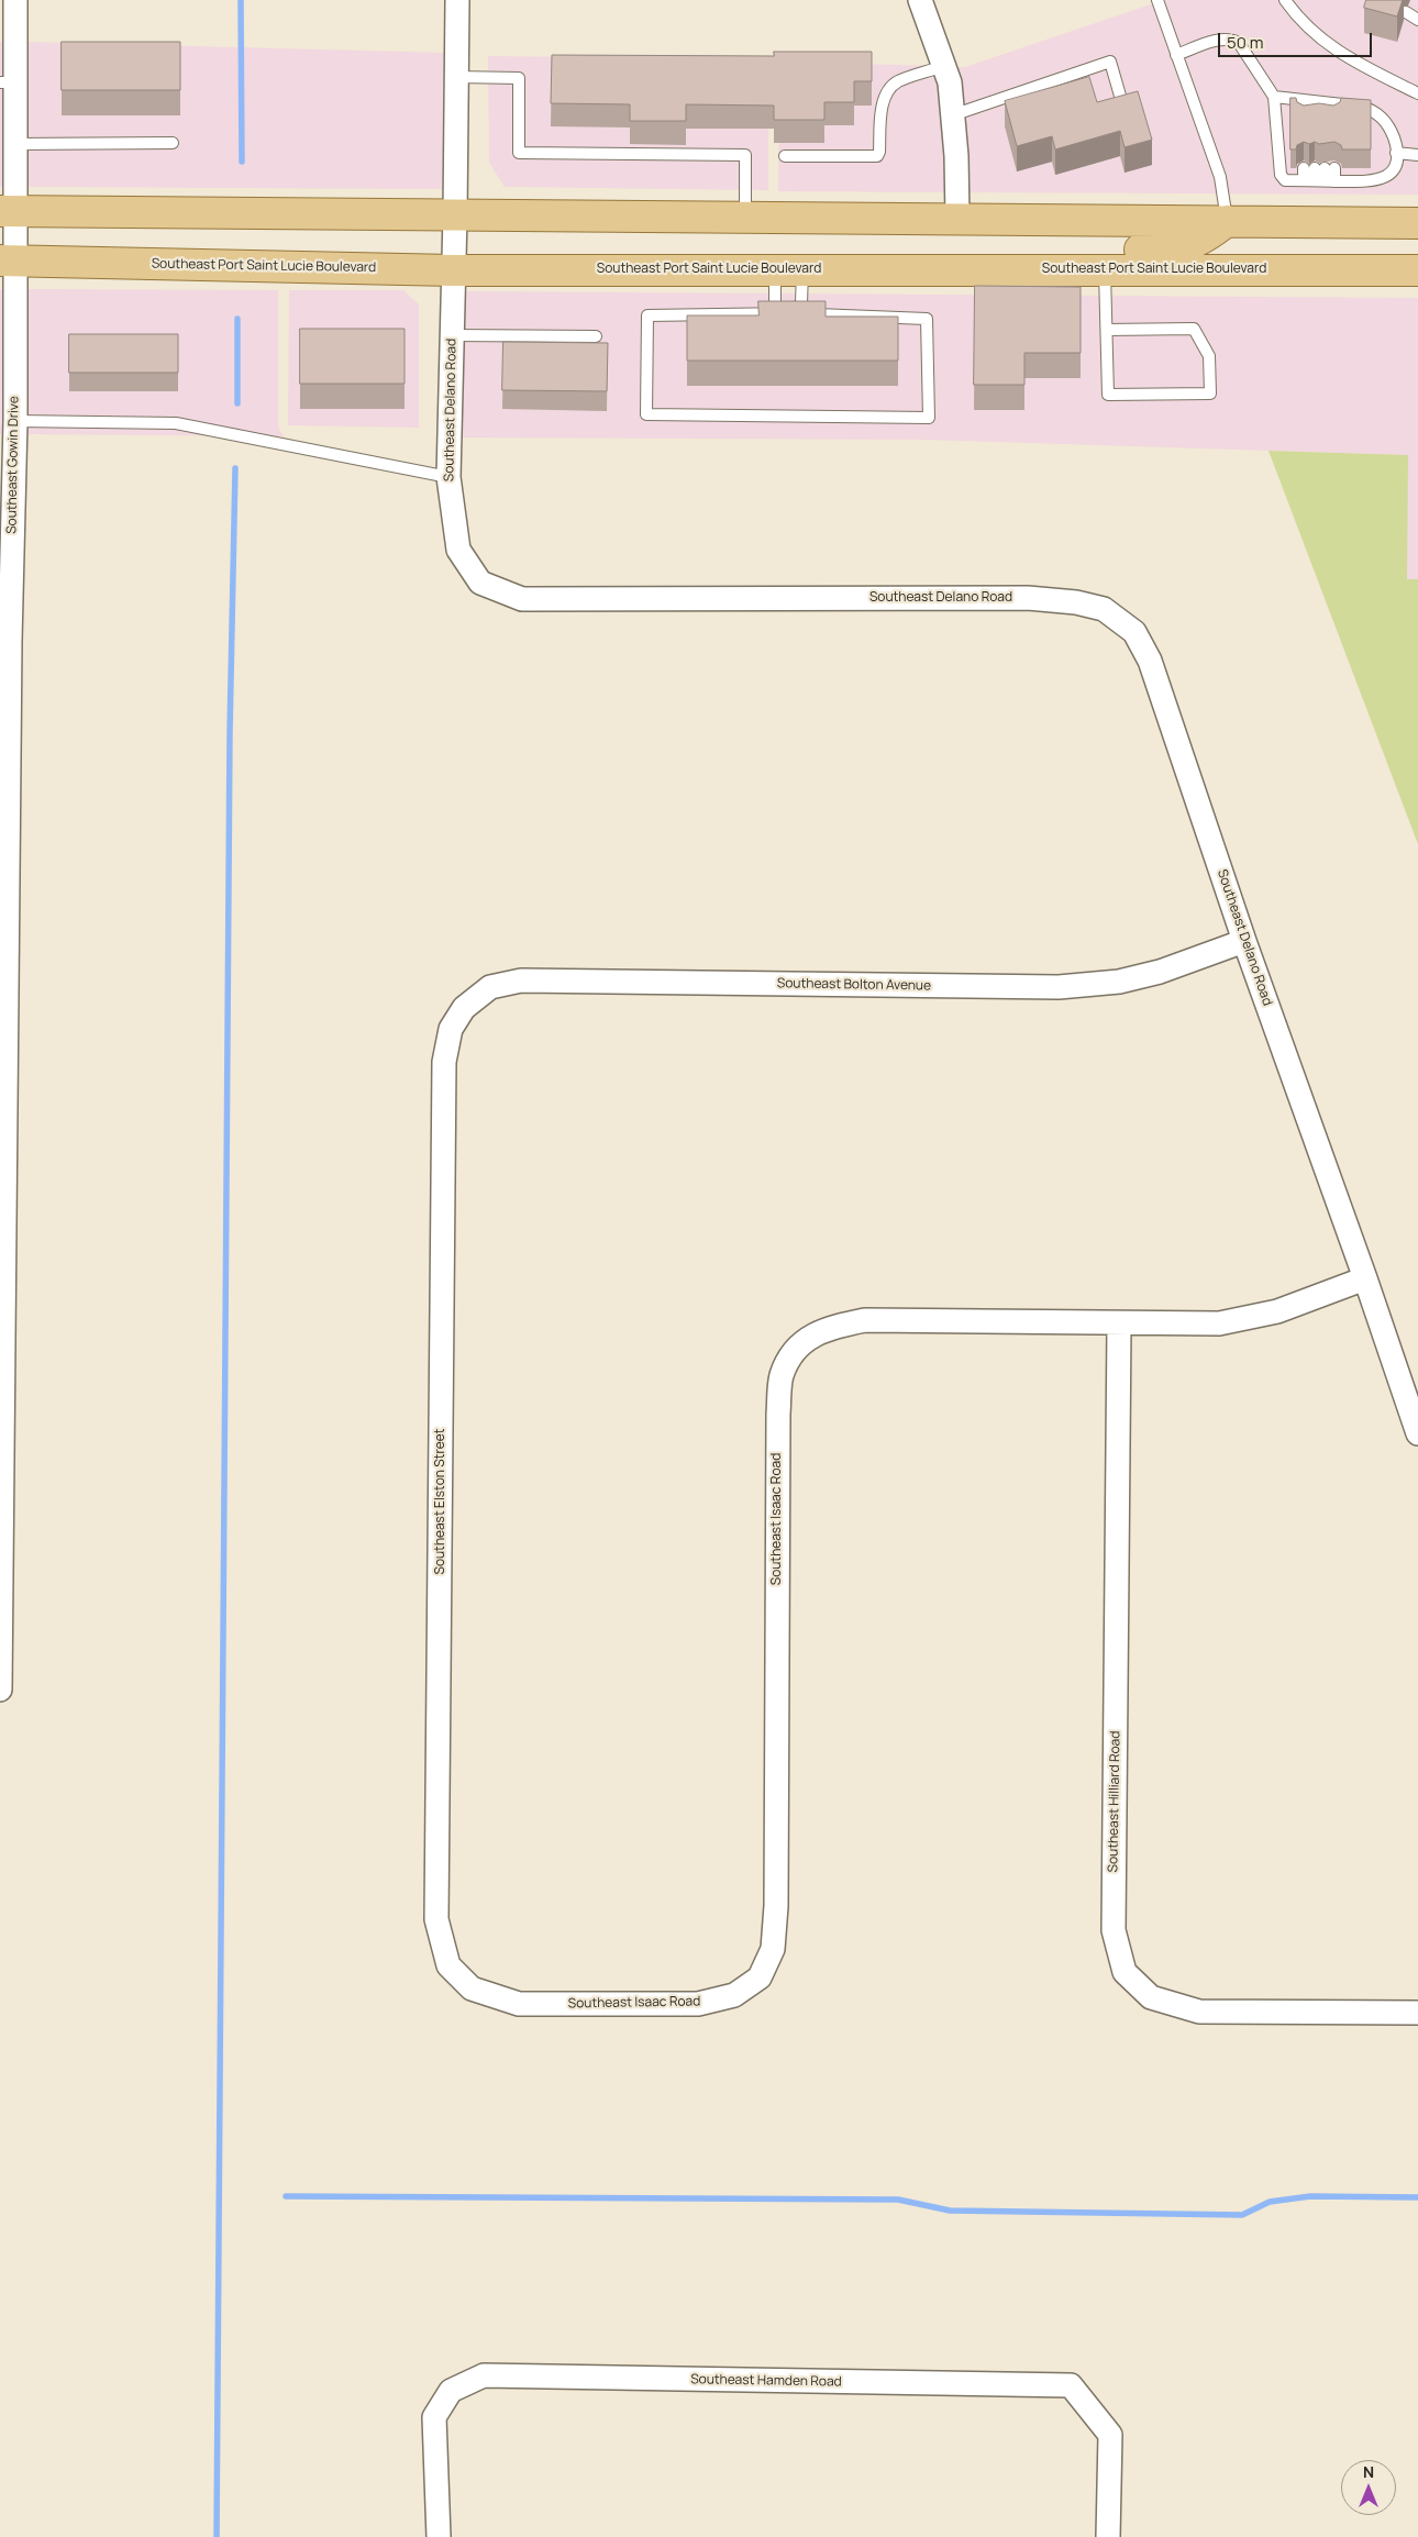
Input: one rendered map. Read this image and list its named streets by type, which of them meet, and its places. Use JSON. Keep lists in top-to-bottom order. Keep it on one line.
{"streets":{"main road":["Southeast Port Saint Lucie Boulevard"],"street":["Southeast Delano Road","Southeast Gowin Drive","Southeast Bolton Avenue","Southeast Elston Street","Southeast Isaac Road","Southeast Hilliard Road","Southeast Hamden Road"]},"crossings":[["Southeast Port Saint Lucie Boulevard","Southeast Delano Road"],["Southeast Port Saint Lucie Boulevard","Southeast Gowin Drive"],["Southeast Delano Road","Southeast Bolton Avenue"],["Southeast Delano Road","Southeast Isaac Road"],["Southeast Bolton Avenue","Southeast Elston Street"],["Southeast Elston Street","Southeast Isaac Road"],["Southeast Isaac Road","Southeast Hilliard Road"]],"scale_bar":"50 m","north":"top"}
